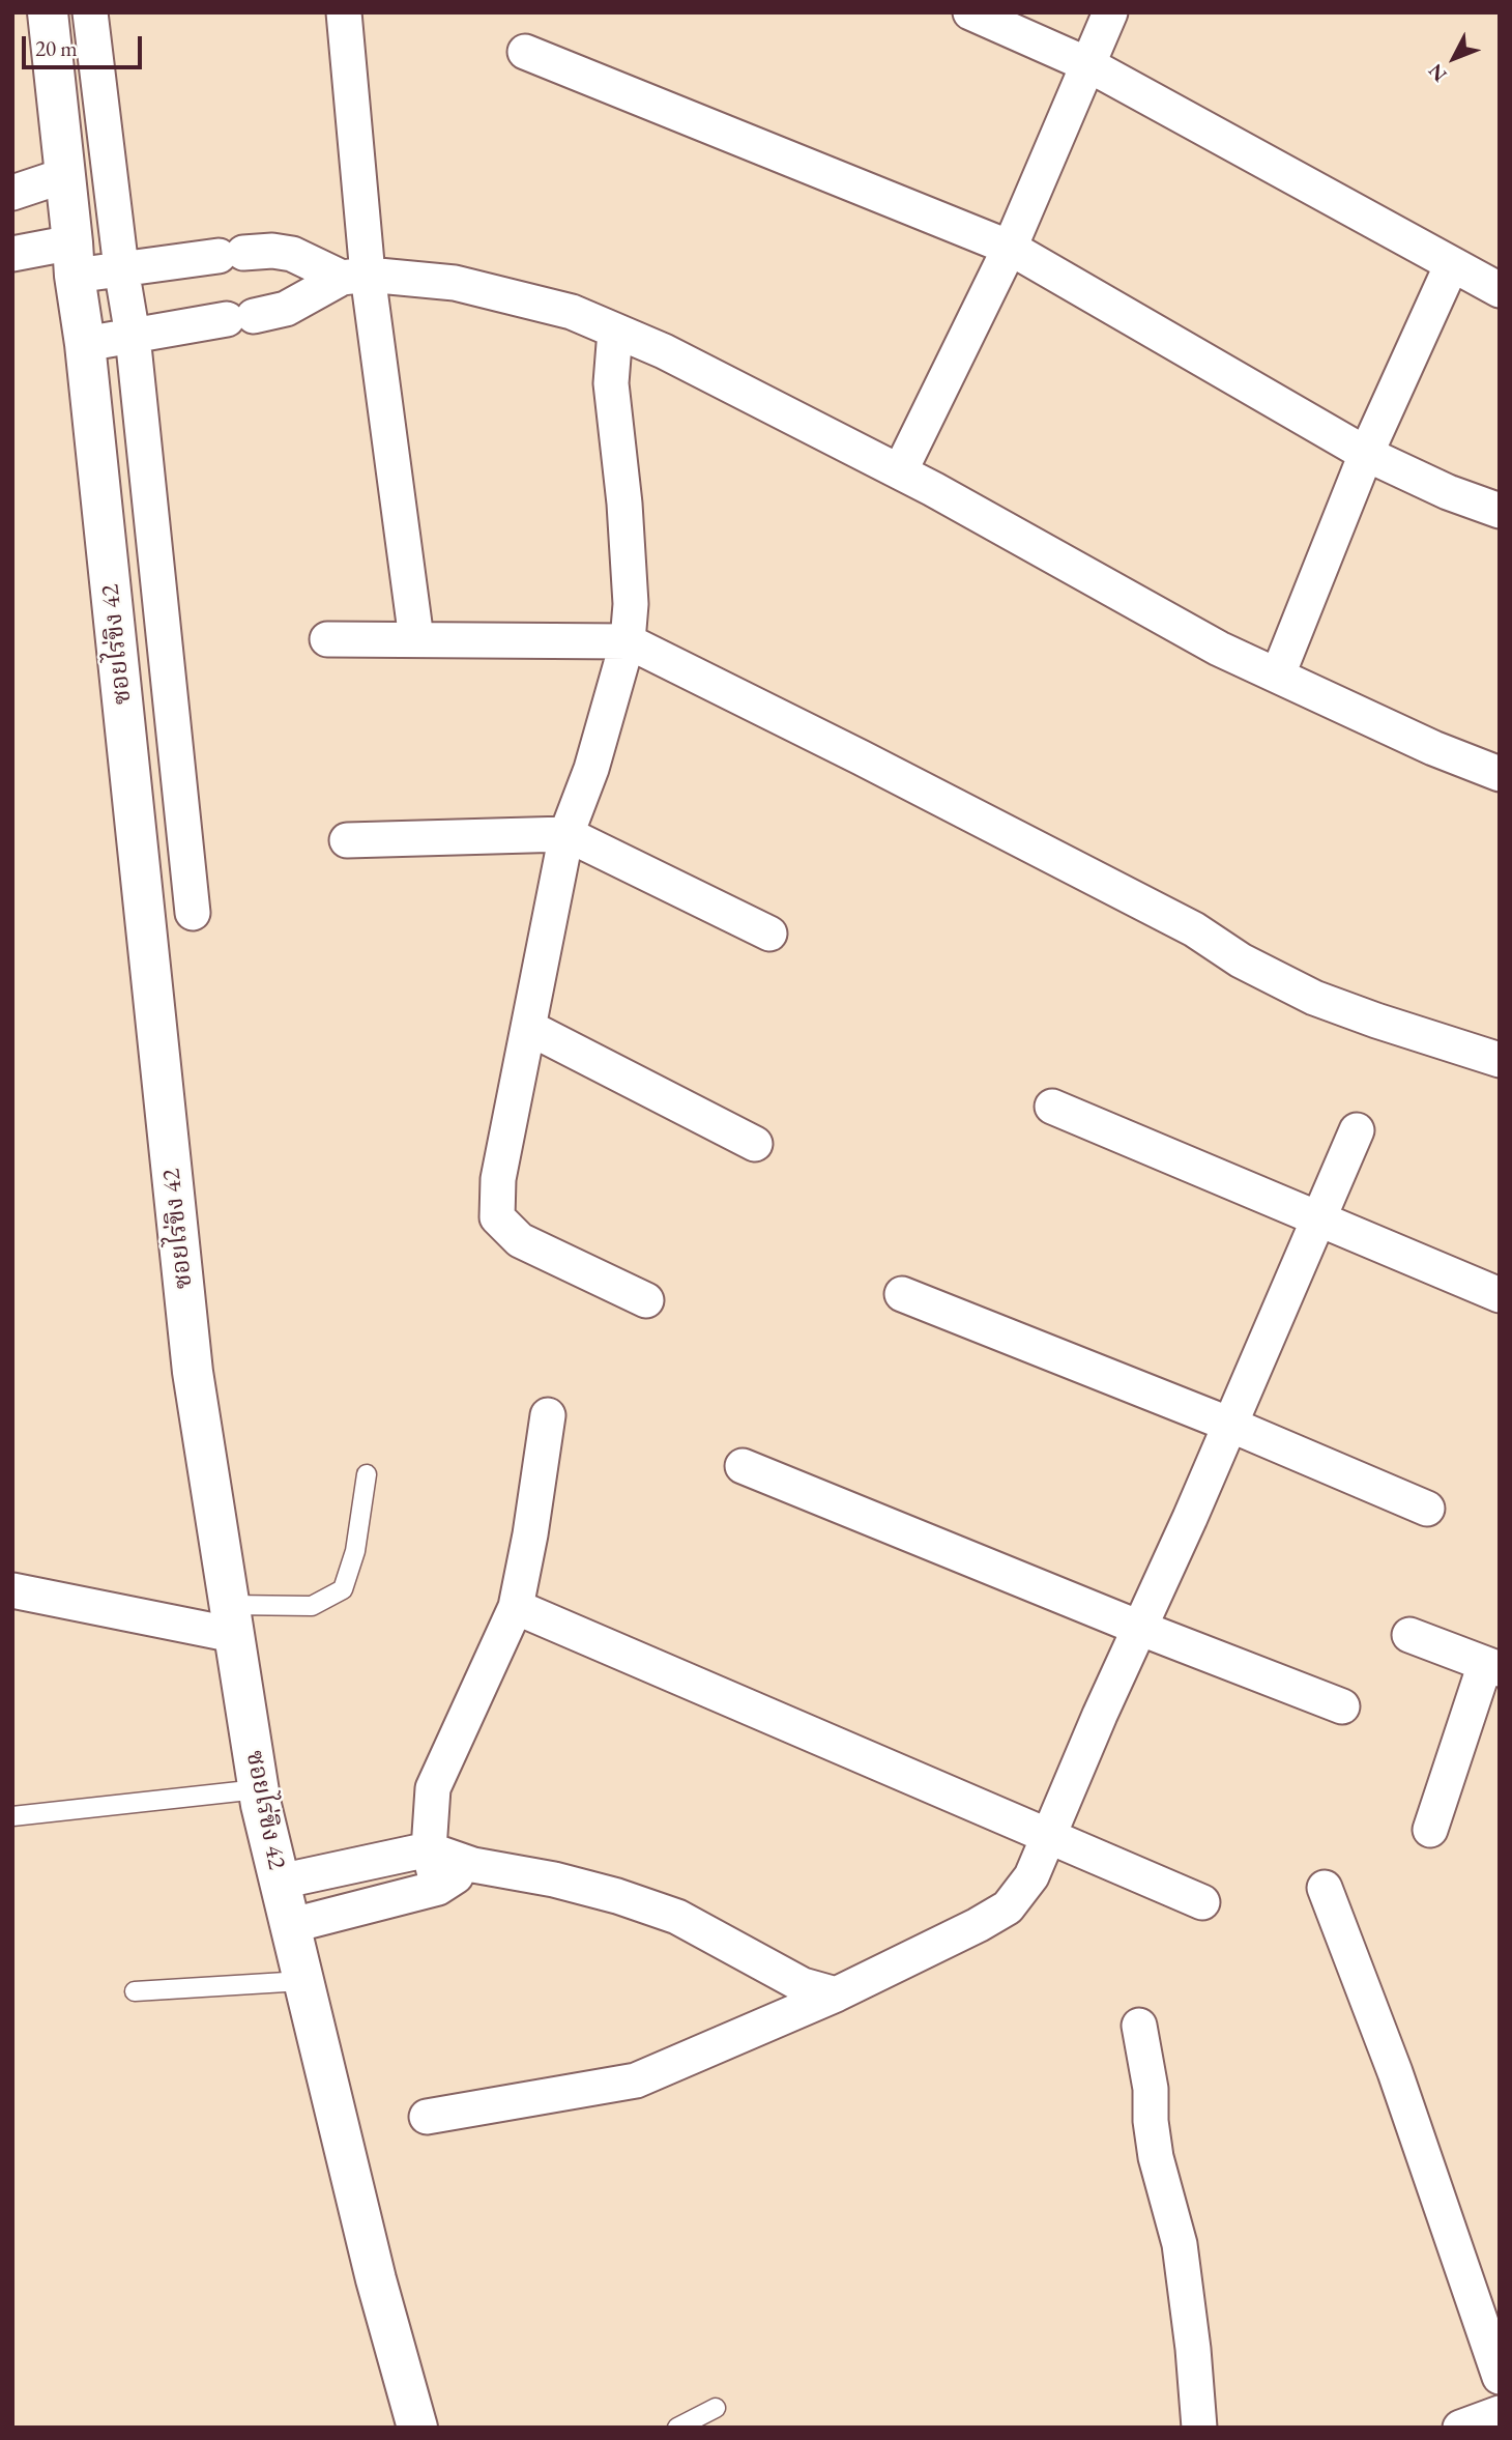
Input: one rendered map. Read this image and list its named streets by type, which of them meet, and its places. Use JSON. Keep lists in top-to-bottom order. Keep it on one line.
{"streets":{"street":["ซอยไร่ขิง 42"]},"scale_bar":"20 m","north":"bottom left"}
